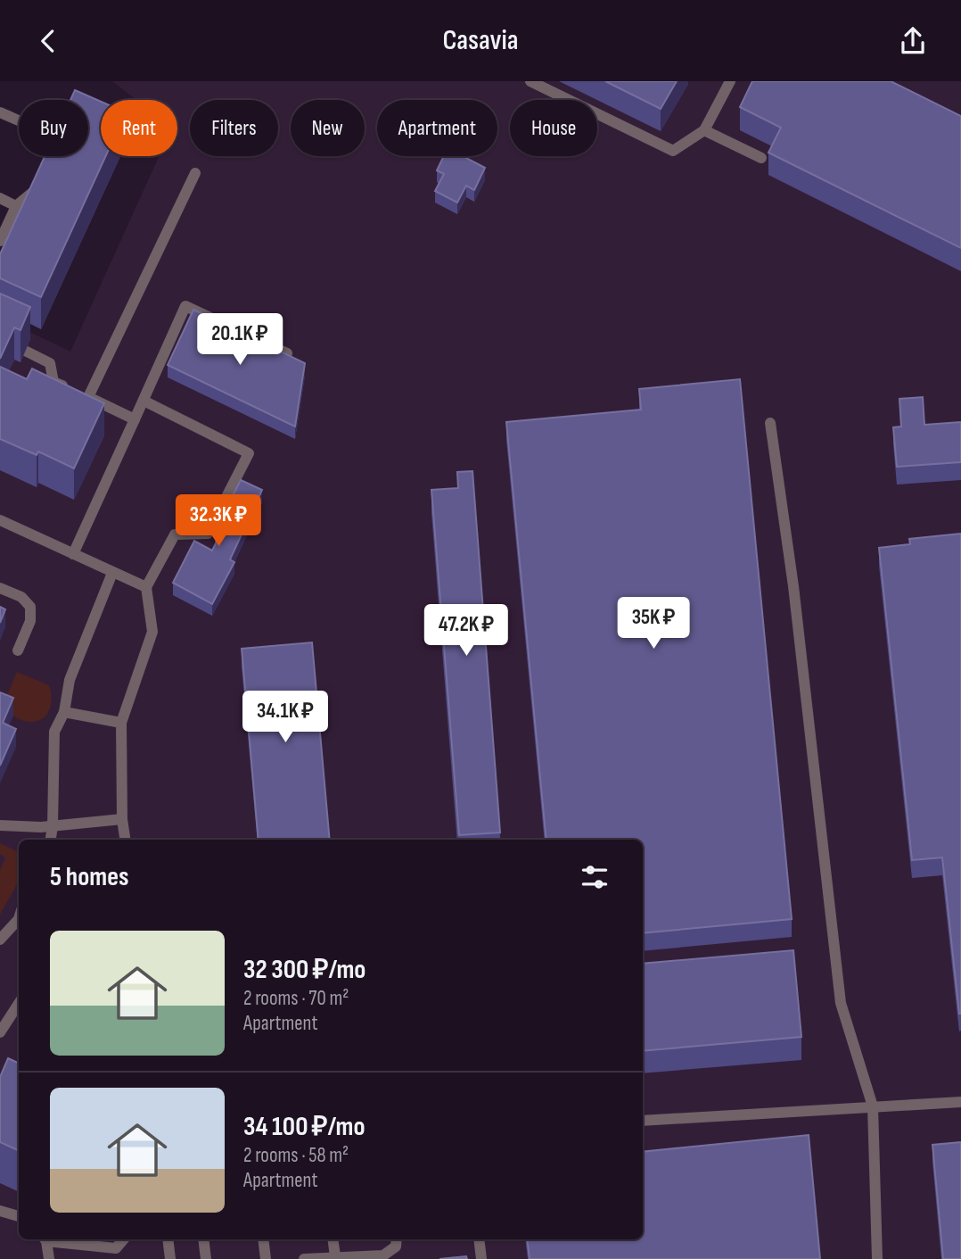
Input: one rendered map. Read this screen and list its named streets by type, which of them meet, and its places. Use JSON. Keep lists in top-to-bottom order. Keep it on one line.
{"page":{"header":"Casavia","chip":["Buy","Rent","Filters","New","Apartment","House"],"price":["20.1K ₽","32.3K ₽","35K ₽","47.2K ₽","34.1K ₽"],"heading":"5 homes","list":[{"name":"32 300 ₽/mo","note":"2 rooms · 70 m² · Apartment"},{"name":"34 100 ₽/mo","note":"2 rooms · 58 m² · Apartment"}]}}
